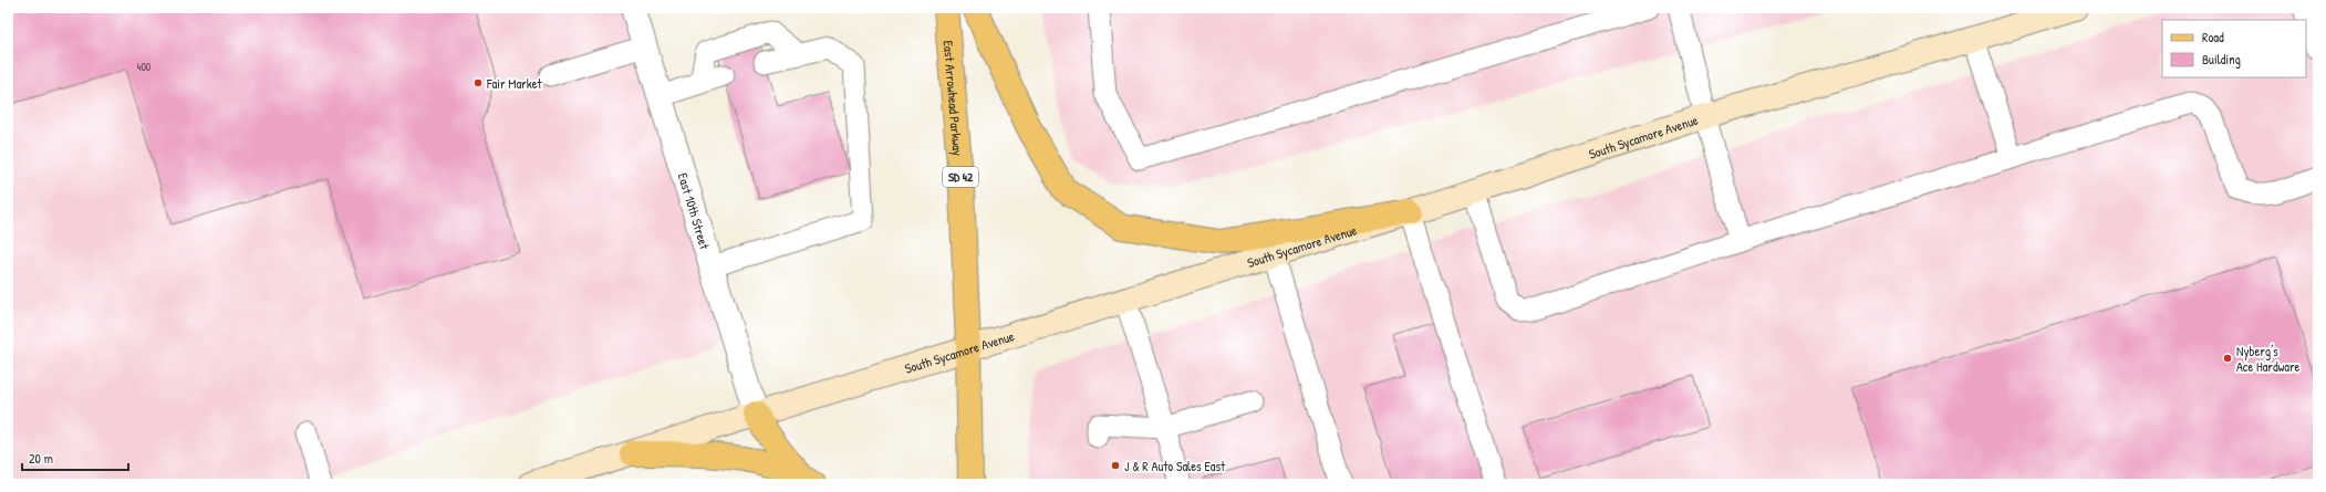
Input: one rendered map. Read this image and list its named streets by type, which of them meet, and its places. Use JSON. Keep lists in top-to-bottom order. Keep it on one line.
{"streets":{"main road":["East Arrowhead Parkway","South Sycamore Avenue","SD 42"],"street":["East 10th Street"]},"crossings":[["East Arrowhead Parkway","South Sycamore Avenue"],["East Arrowhead Parkway","SD 42"],["South Sycamore Avenue","SD 42"],["South Sycamore Avenue","East 10th Street"]],"places":["Fair Market","Nyberg's Ace Hardware","J & R Auto Sales East"],"house_numbers":["400"],"legend":["Road","Building"],"scale_bar":"20 m"}
